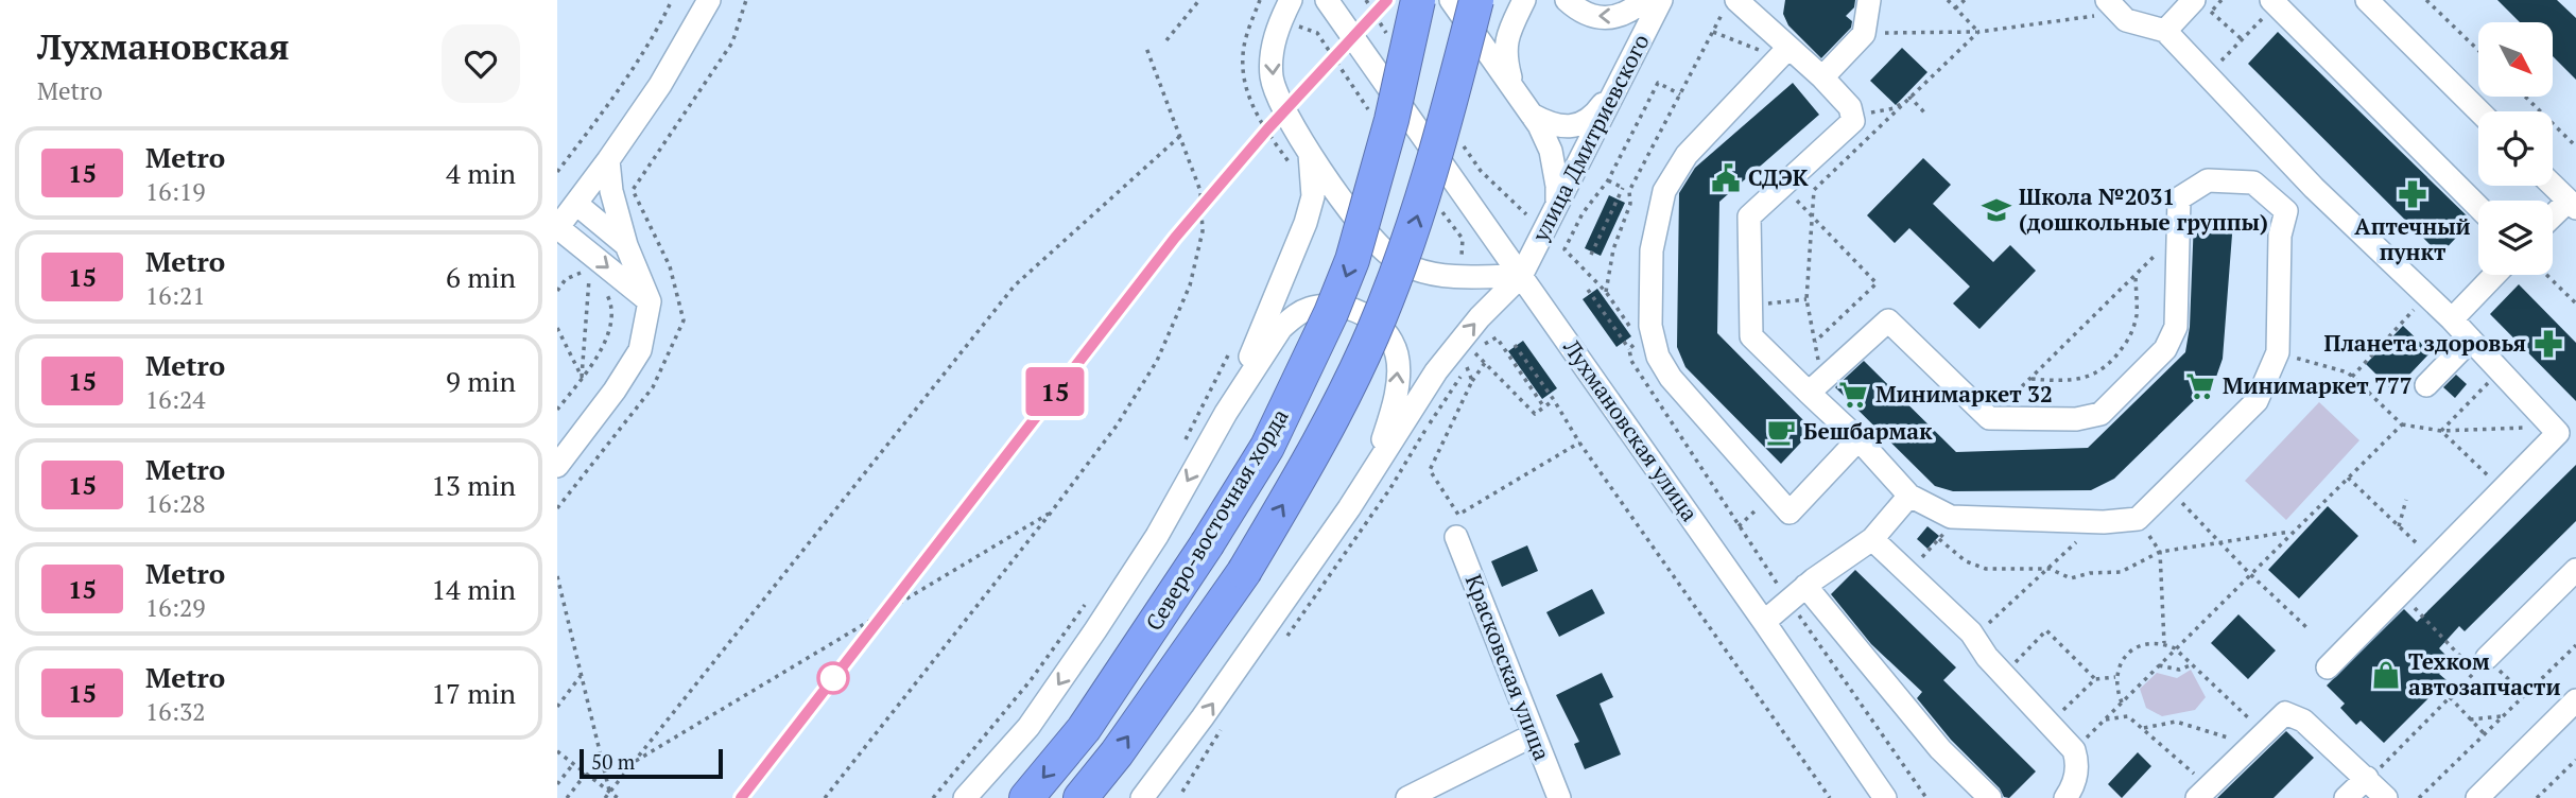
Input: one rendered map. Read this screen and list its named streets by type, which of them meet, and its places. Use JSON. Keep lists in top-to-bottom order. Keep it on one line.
{"streets":{"highway":["Северо-восточная хорда"],"street":["улица Дмитриевского","Лухмановская улица","Красковская улица"]},"crossings":[["улица Дмитриевского","Лухмановская улица"]],"places":{"public building":["СДЭК"],"pharmacy":["Аптечный пункт","Планета здоровья"],"school or university":["Школа №2031 (дошкольные группы)"],"supermarket":["Минимаркет 777","Минимаркет 32"],"cafe":["Бешбармак"],"shop":["Техком автозапчасти"]},"lines":["metro line 15"],"scale_bar":"50 m","north":"bottom right","page":{"heading":["Лухмановская","Metro"],"on_map":"15","list":[{"mark":"15","name":"Metro","note":"16:19","value":"4 min"},{"mark":"15","name":"Metro","note":"16:21","value":"6 min"},{"mark":"15","name":"Metro","note":"16:24","value":"9 min"},{"mark":"15","name":"Metro","note":"16:28","value":"13 min"},{"mark":"15","name":"Metro","note":"16:29","value":"14 min"},{"mark":"15","name":"Metro","note":"16:32","value":"17 min"}],"scale":"50 m"}}
